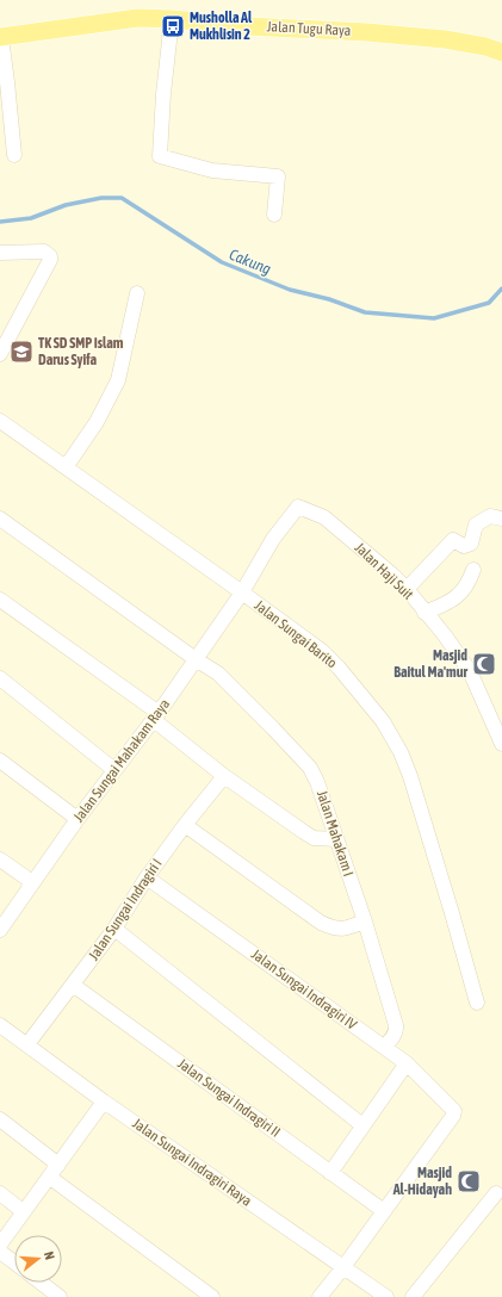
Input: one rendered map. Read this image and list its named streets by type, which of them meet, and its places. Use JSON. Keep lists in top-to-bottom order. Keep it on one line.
{"streets":{"main road":["Jalan Tugu Raya"],"street":["Jalan Haji Suit","Jalan Sungai Barito","Jalan Sungai Mahakam Raya","Jalan Mahakam I","Jalan Sungai Indragiri I","Jalan Sungai Indragiri IV","Jalan Sungai Indragiri II","Jalan Sungai Indragiri Raya"]},"crossings":[["Jalan Haji Suit","Jalan Sungai Barito"],["Jalan Haji Suit","Jalan Sungai Mahakam Raya"],["Jalan Sungai Barito","Jalan Sungai Mahakam Raya"],["Jalan Sungai Mahakam Raya","Jalan Mahakam I"],["Jalan Mahakam I","Jalan Sungai Indragiri IV"],["Jalan Sungai Indragiri I","Jalan Sungai Indragiri IV"],["Jalan Sungai Indragiri I","Jalan Sungai Indragiri II"],["Jalan Sungai Indragiri I","Jalan Sungai Indragiri Raya"],["Jalan Sungai Indragiri IV","Jalan Sungai Indragiri II"]],"water":["Cakung"],"places":{"bus stop":["Musholla Al Mukhlisin 2"],"school or university":["TK SD SMP Islam Darus Syifa"],"mosque":["Masjid Baitul Ma'mur","Masjid Al-Hidayah"]},"north":"right"}
